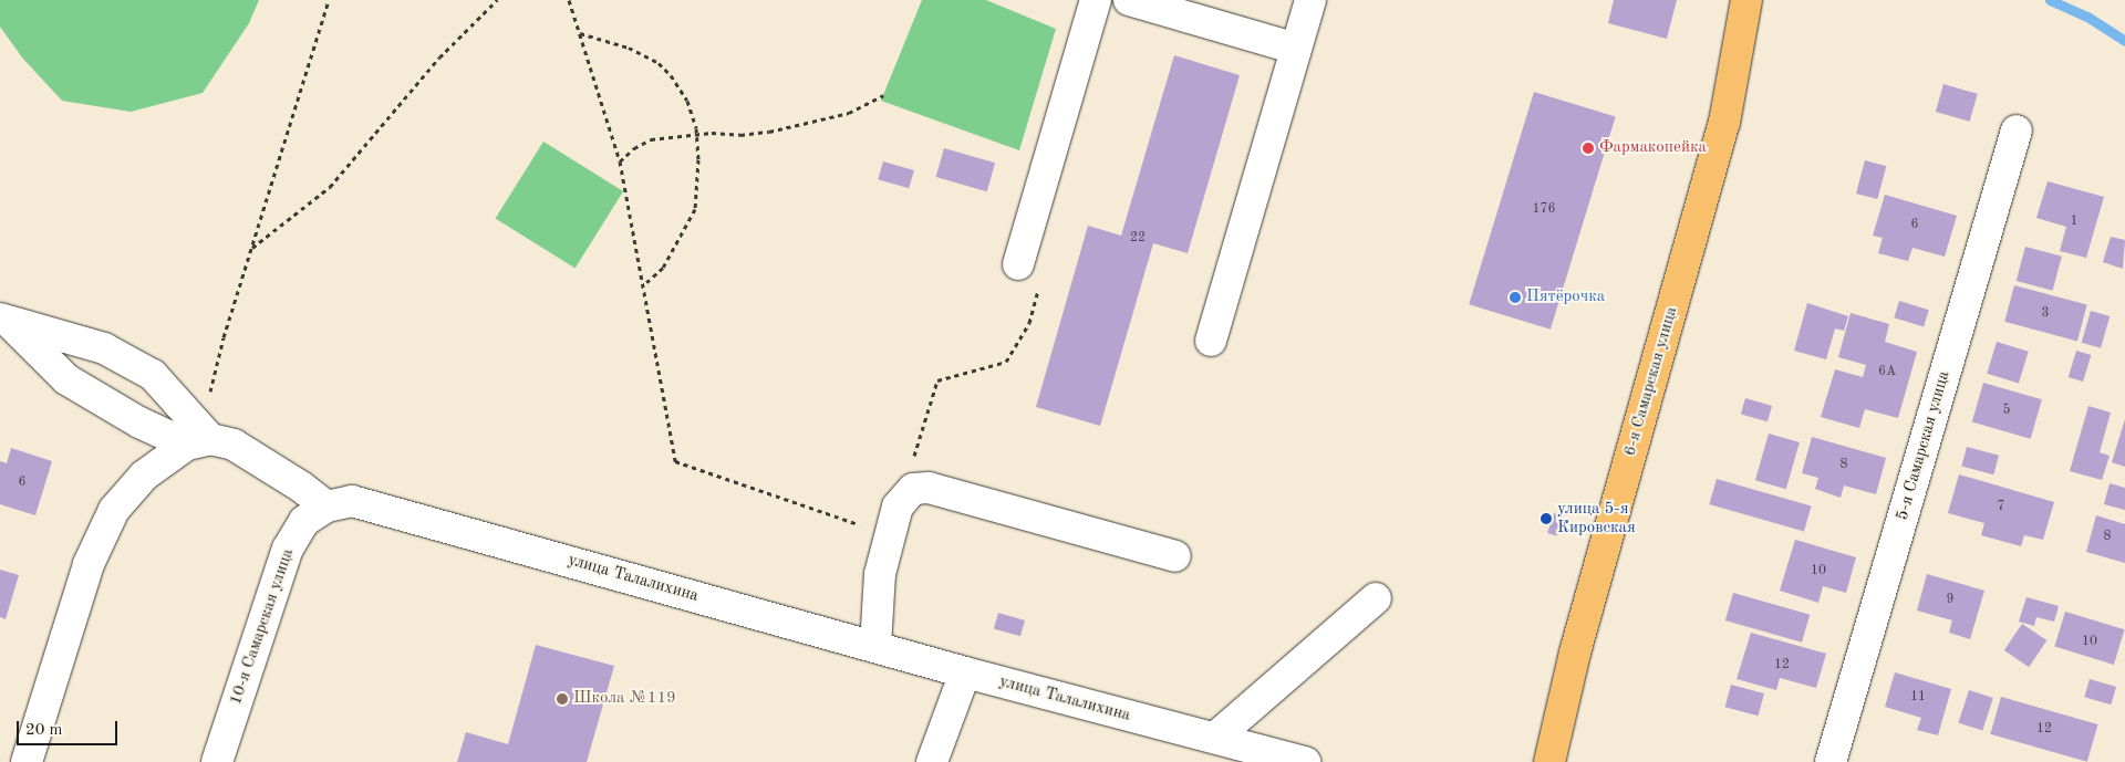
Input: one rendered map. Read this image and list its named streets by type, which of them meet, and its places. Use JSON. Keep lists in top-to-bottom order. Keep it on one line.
{"streets":{"main road":["6-я Самарская улица"],"street":["5-я Самарская улица","улица Талалихина","10-я Самарская улица"]},"crossings":[["улица Талалихина","10-я Самарская улица"]],"places":["Фармакопейка","Пятёрочка","улица 5-я Кировская","Школа №119"],"house_numbers":["176","1","6","22","3","6А","5","8","6","7","8","10","9","10","12","11","12"],"scale_bar":"20 m"}
